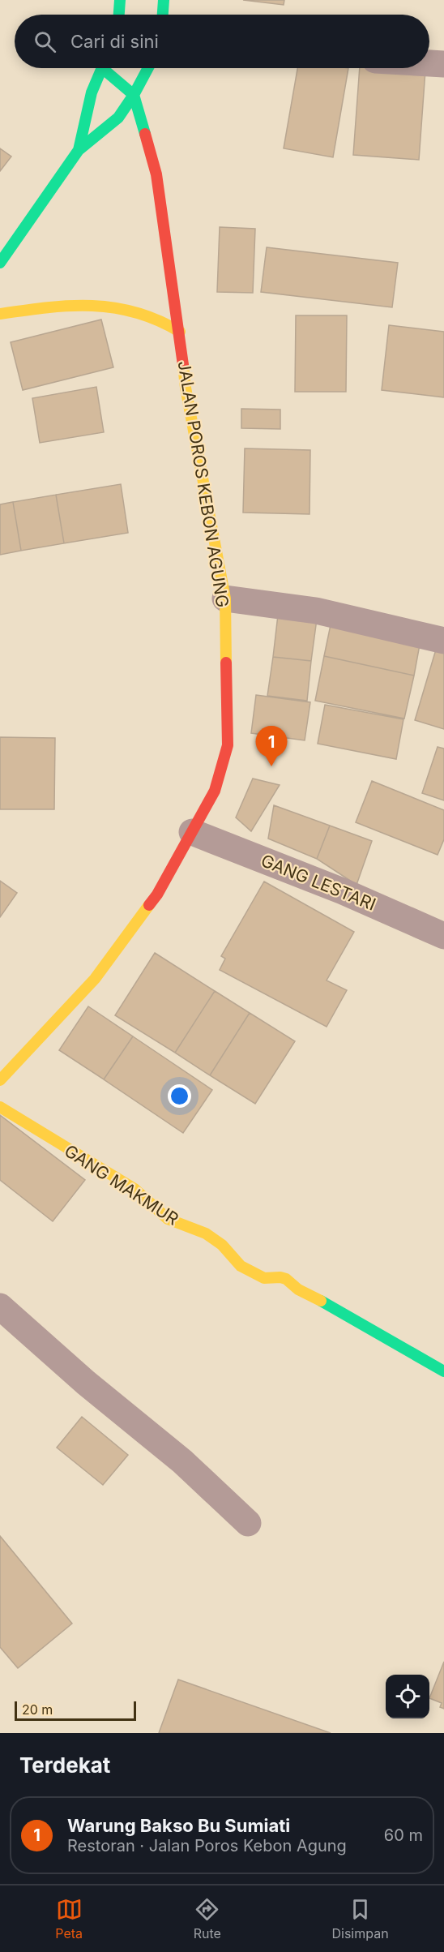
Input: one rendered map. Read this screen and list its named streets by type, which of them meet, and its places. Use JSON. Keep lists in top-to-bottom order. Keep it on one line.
{"streets":{"main road":["JALAN POROS KEBON AGUNG","GANG MAKMUR"],"street":["GANG LESTARI"]},"crossings":[["JALAN POROS KEBON AGUNG","GANG LESTARI"]],"scale_bar":"20 m","page":{"search":"Cari di sini","pins":"1","scale":"20 m","heading":"Terdekat","list":[{"mark":"1","name":"Warung Bakso Bu Sumiati","note":"Restoran · Jalan Poros Kebon Agung","value":"60 m"}],"nav":["Peta","Rute","Disimpan"]}}
